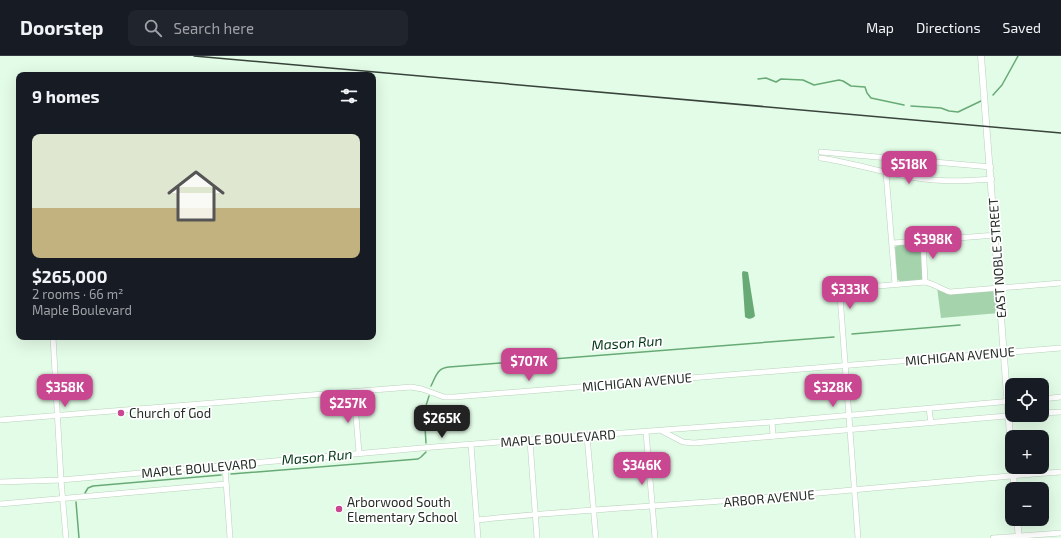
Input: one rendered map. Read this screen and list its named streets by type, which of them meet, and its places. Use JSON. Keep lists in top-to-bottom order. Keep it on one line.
{"streets":{"street":["EAST NOBLE STREET","MICHIGAN AVENUE","MAPLE BOULEVARD","ARBOR AVENUE"]},"crossings":[["EAST NOBLE STREET","MICHIGAN AVENUE"]],"water":["Mason Run"],"places":["Church of God","Arborwood South Elementary School"],"page":{"header":"Doorstep","search":"Search here","nav":["Map","Directions","Saved"],"heading":"9 homes","list":[{"name":"$265,000","note":"2 rooms · 66 m² · Maple Boulevard"}],"price":["$518K","$398K","$333K","$707K","$358K","$328K","$257K","$265K","$346K"],"map_buttons":["+","−"]}}
